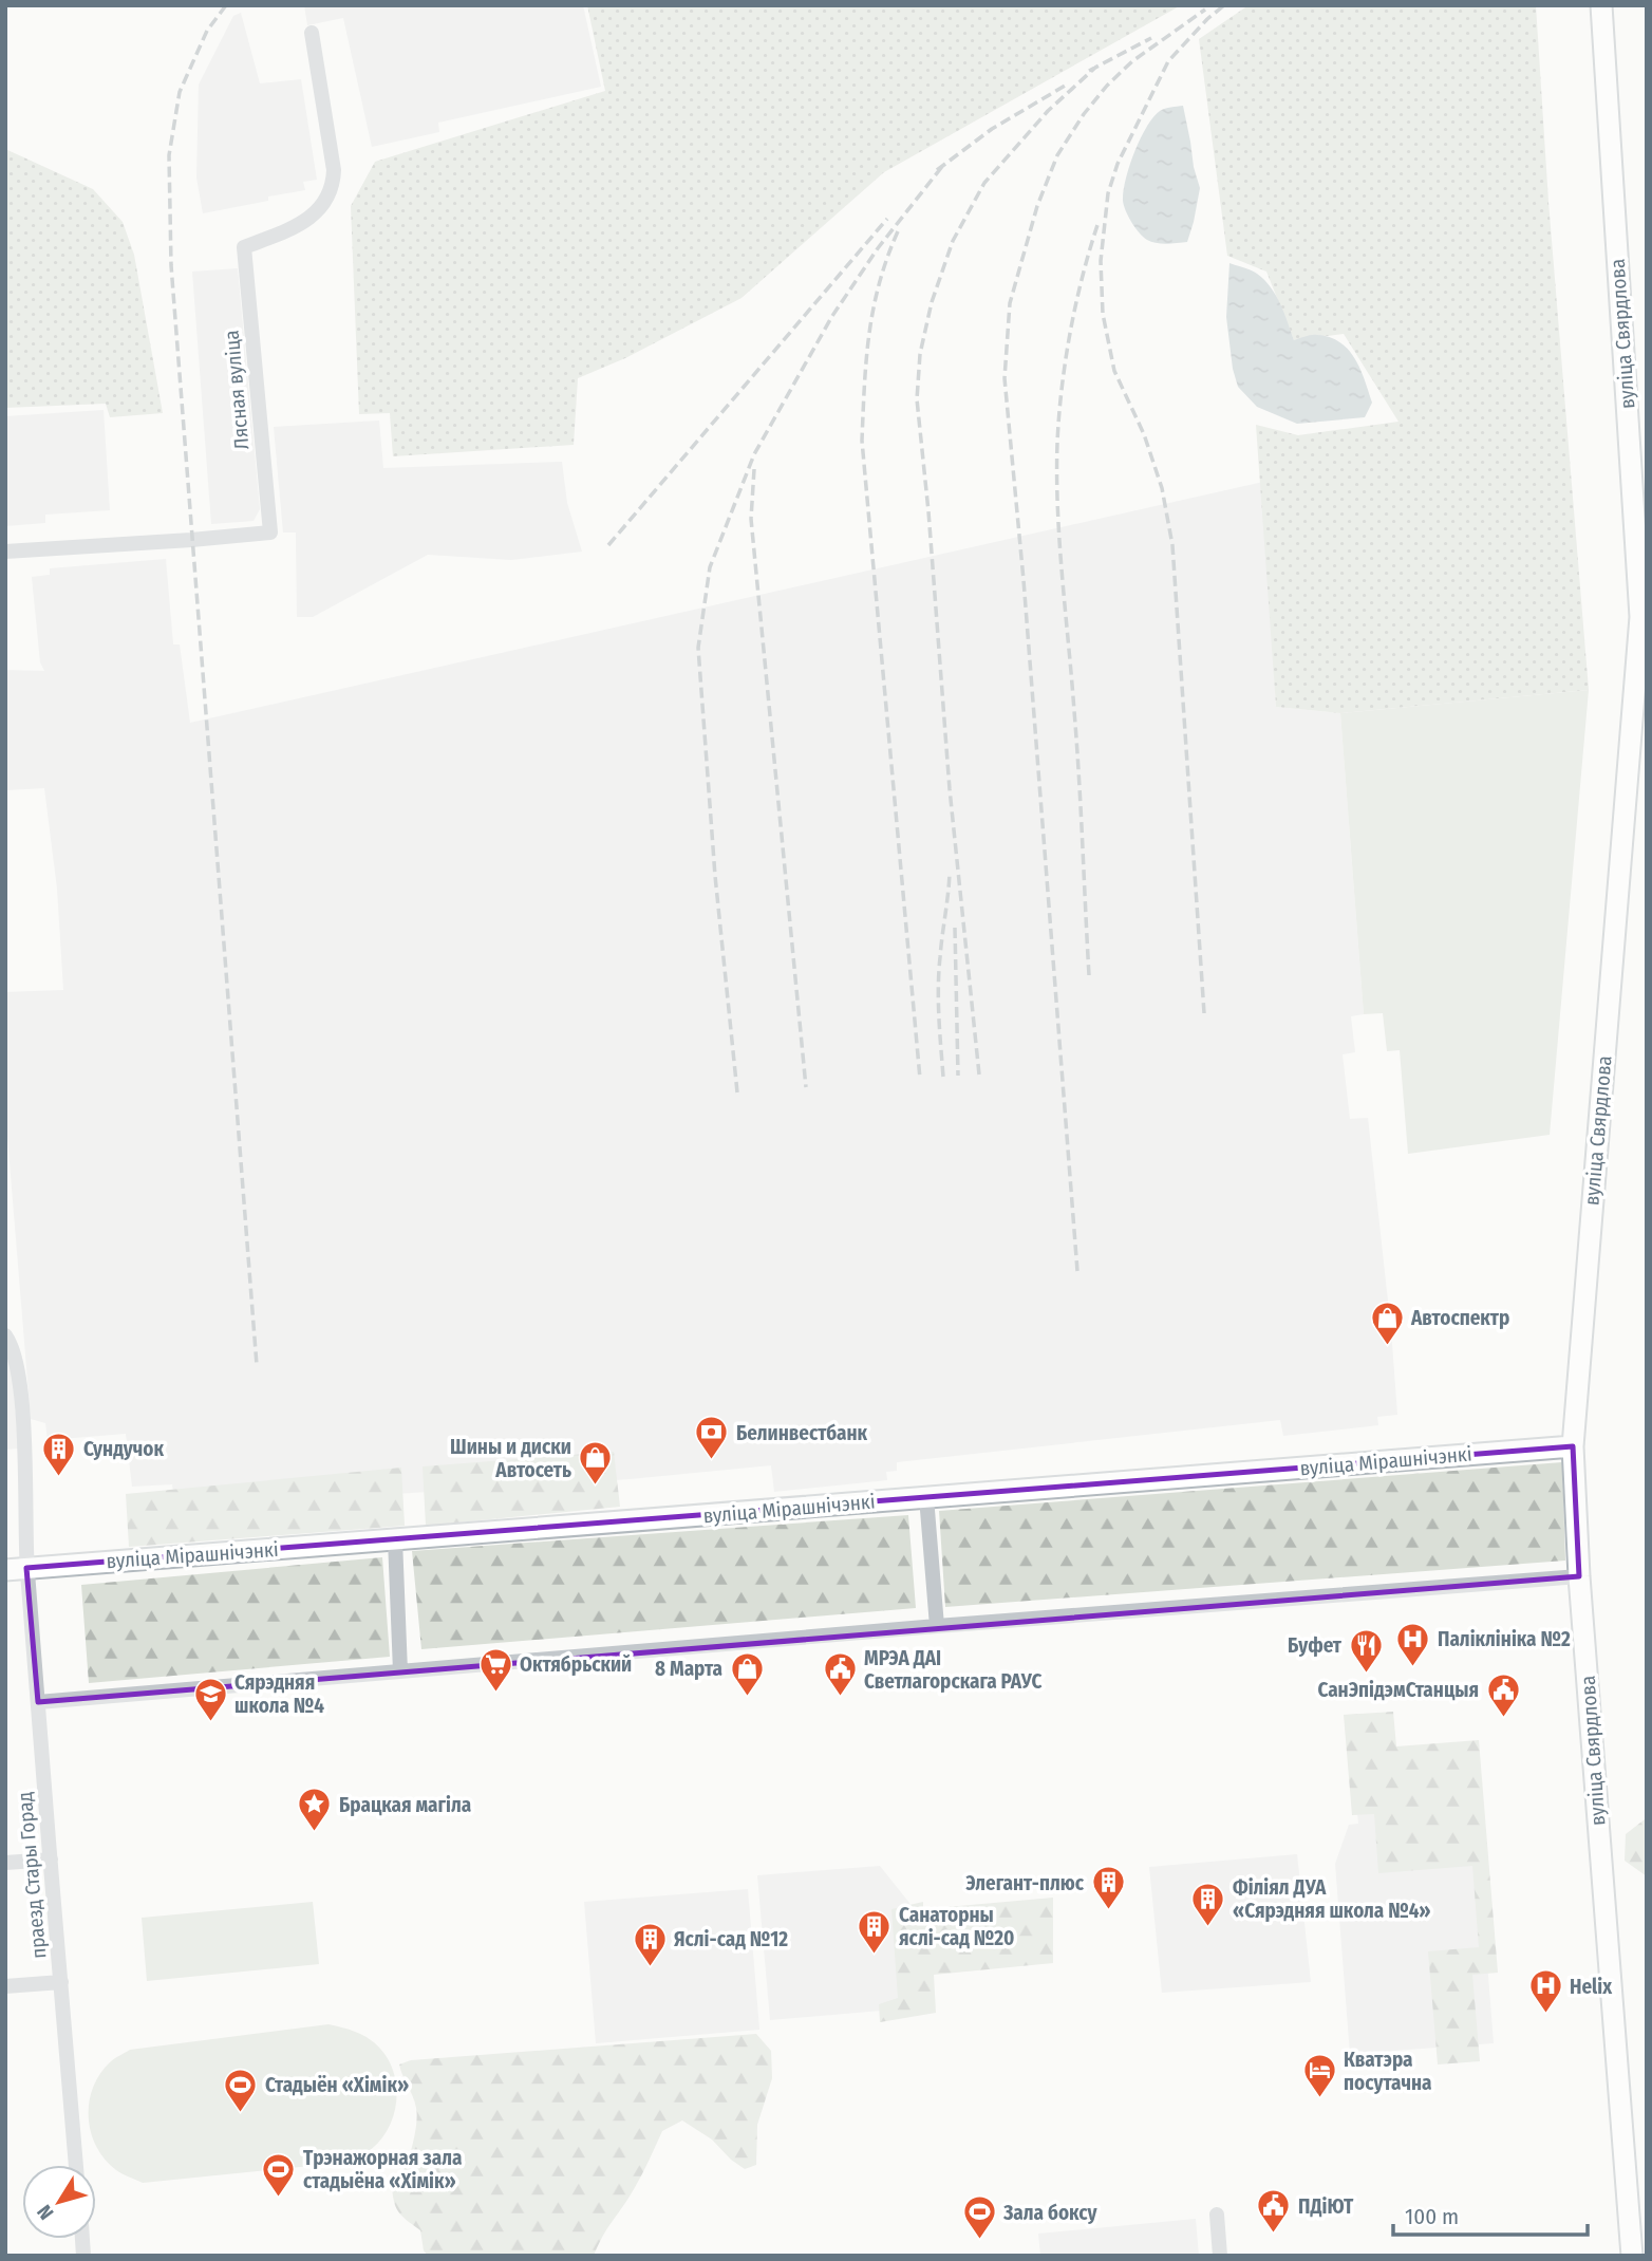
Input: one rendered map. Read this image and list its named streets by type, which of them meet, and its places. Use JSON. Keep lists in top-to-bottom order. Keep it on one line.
{"streets":{"main road":["вуліца Свярдлова","вуліца Мірашнічэнкі"],"street":["Лясная вуліца","праезд Стары Горад"]},"crossings":[["вуліца Свярдлова","вуліца Мірашнічэнкі"],["вуліца Мірашнічэнкі","праезд Стары Горад"]],"places":{"shop":["Автоспектр","Шины и диски Автосеть","8 Марта"],"bank":["Белинвестбанк"],"building":["Сундучок","Элегант-плюс","Філіял ДУА «Сярэдняя школа №4»","Санаторны яслі-сад №20","Яслі-сад №12"],"hospital":["Паліклініка №2","Helix"],"restaurant":["Буфет"],"supermarket":["Октябрьский"],"public building":["МРЭА ДАІ Светлагорскага РАУС","СанЭпідэмСтанцыя","ПДіЮТ"],"school or university":["Сярэдняя школа №4"],"place":["Брацкая магіла"],"hotel":["Кватэра посутачна"],"sports":["Стадыён «Хімік»","Трэнажорная зала стадыёна «Хімік»","Зала боксу"]},"scale_bar":"100 m","north":"bottom left"}
